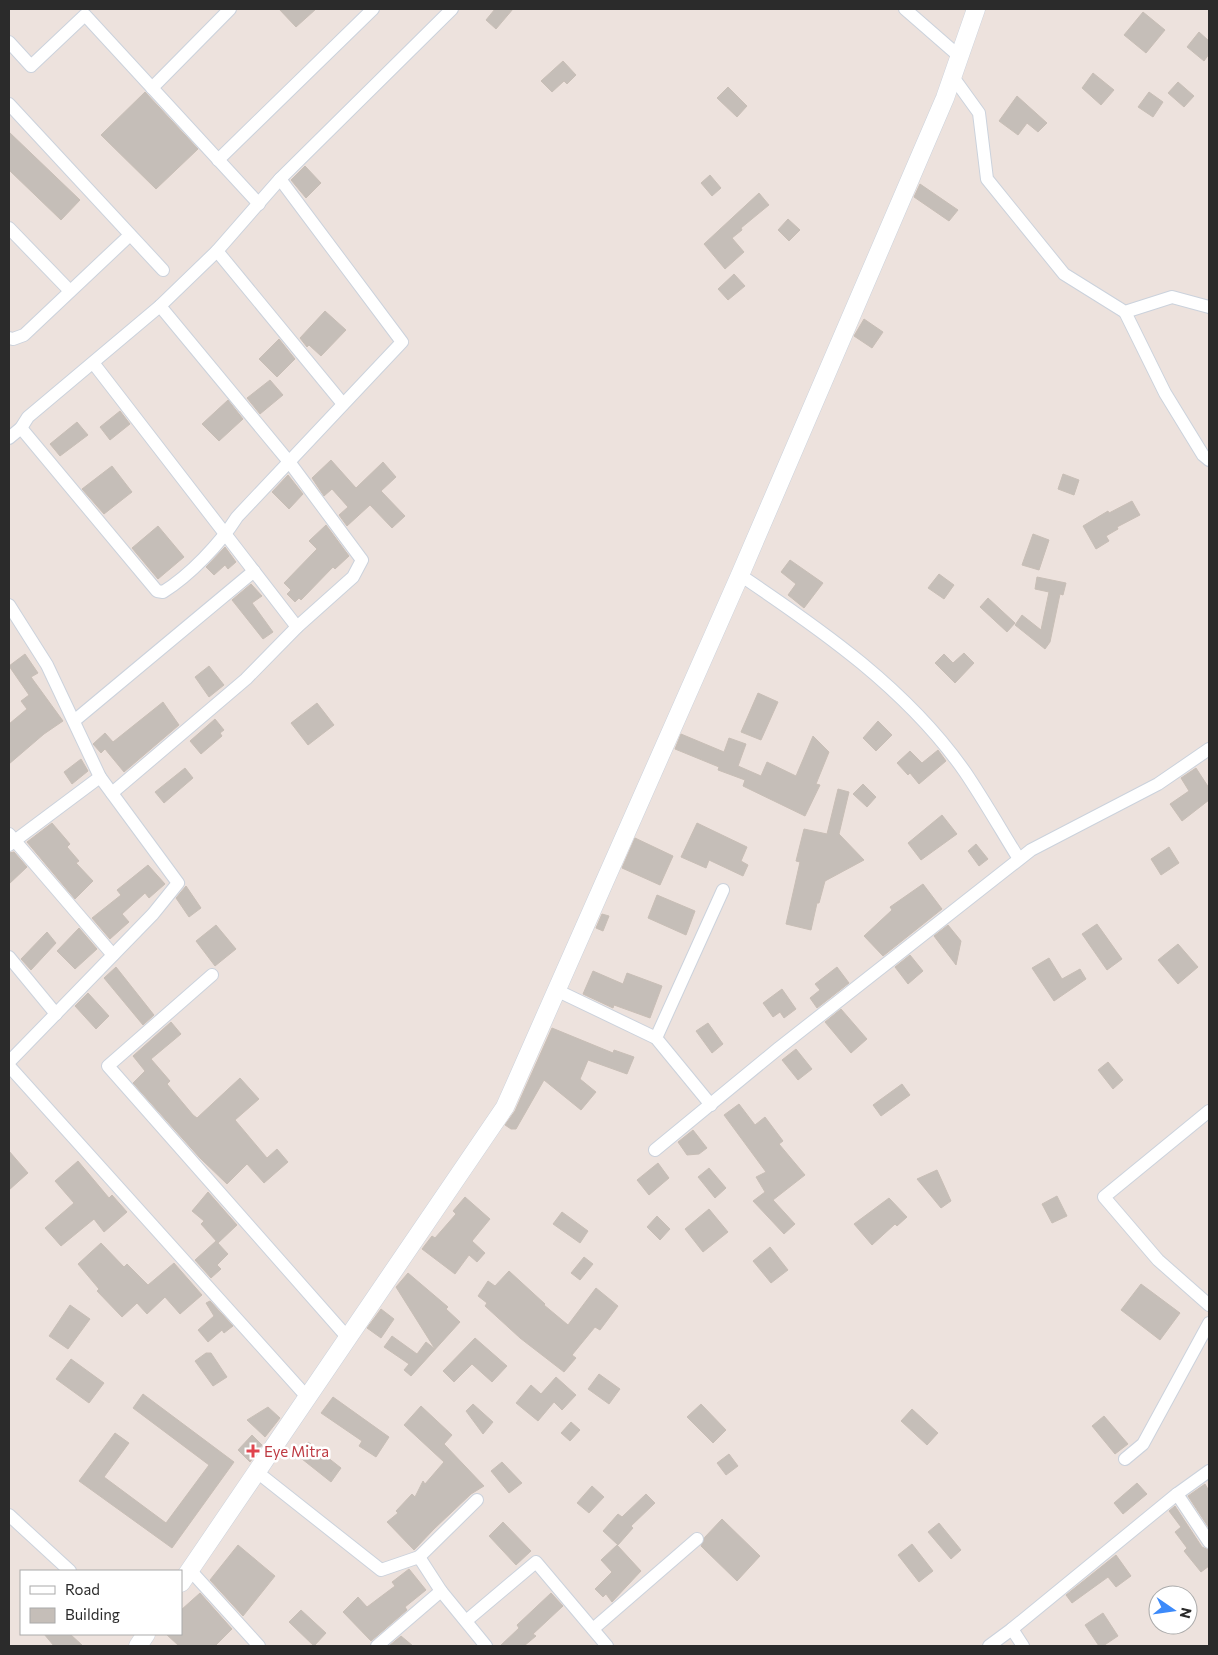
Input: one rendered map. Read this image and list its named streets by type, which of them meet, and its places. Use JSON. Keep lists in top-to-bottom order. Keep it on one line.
{"places":{"health":["Eye Mitra"]},"legend":["Road","Building"],"north":"right"}
